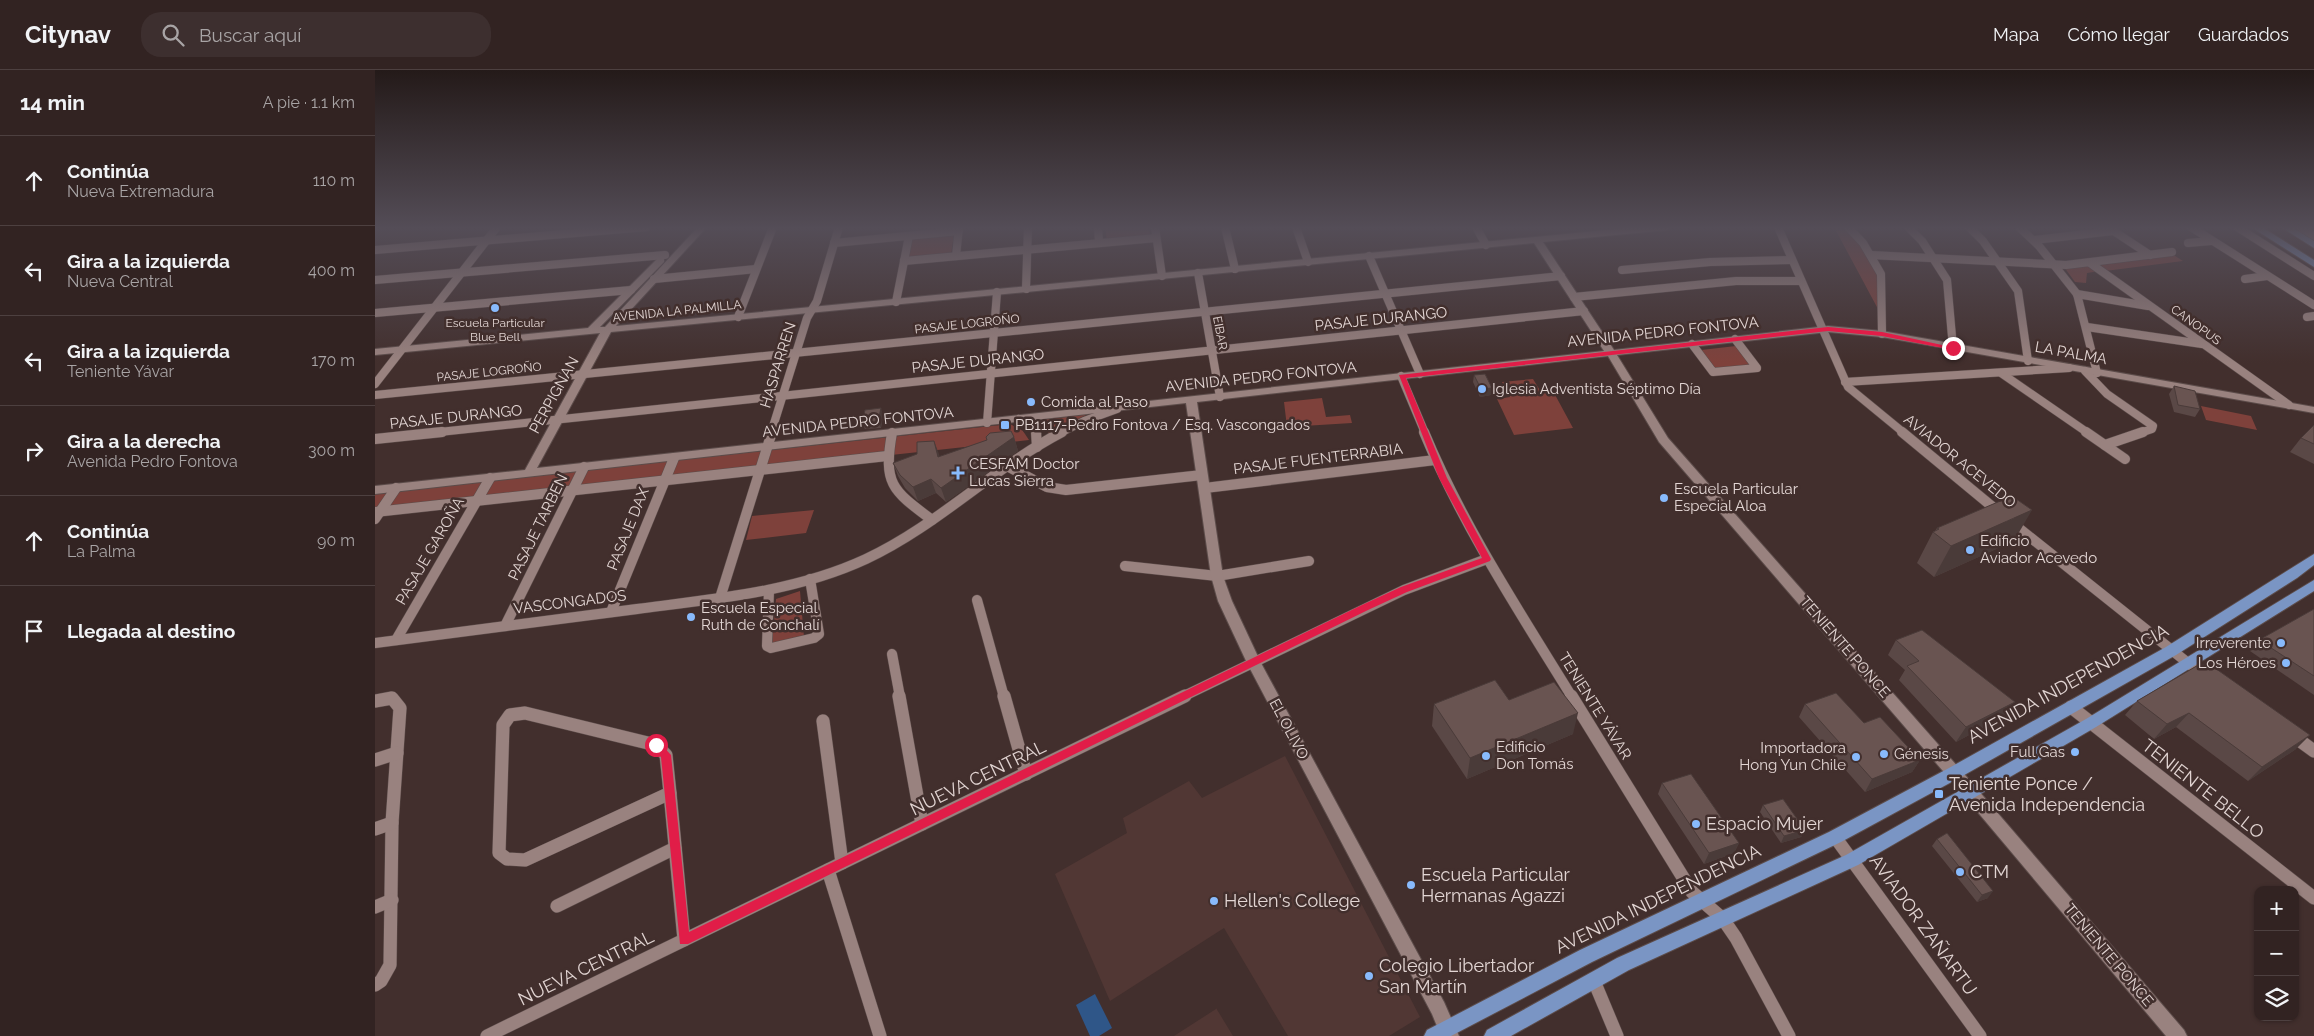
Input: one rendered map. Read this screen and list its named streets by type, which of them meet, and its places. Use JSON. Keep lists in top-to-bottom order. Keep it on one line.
{"streets":{"main road":["AVENIDA INDEPENDENCIA"],"street":["AVENIDA LA PALMILLA","PASAJE DURANGO","PASAJE LOGROÑO","CANOPUS","AVENIDA PEDRO FONTOVA","EIBAR","LA PALMA","HASPARREN","PERPIGNAN","PASAJE FUENTERRABIA","AVIADOR ACEVEDO","PASAJE TARBEN","PASAJE DAX","PASAJE GAROÑA","VASCONGADOS","TENIENTE PONCE","TENIENTE YÁVAR","EL OLIVO","NUEVA CENTRAL","TENIENTE BELLO","AVIADOR ZAÑARTU"]},"crossings":[["AVENIDA LA PALMILLA","EIBAR"],["AVENIDA LA PALMILLA","HASPARREN"],["AVENIDA LA PALMILLA","PERPIGNAN"],["PASAJE DURANGO","EIBAR"],["PASAJE DURANGO","HASPARREN"],["PASAJE DURANGO","PERPIGNAN"],["PASAJE DURANGO","TENIENTE PONCE"],["PASAJE LOGROÑO","EIBAR"],["PASAJE LOGROÑO","HASPARREN"],["PASAJE LOGROÑO","PERPIGNAN"],["PASAJE LOGROÑO","TENIENTE PONCE"],["CANOPUS","LA PALMA"],["AVENIDA PEDRO FONTOVA","EIBAR"],["AVENIDA PEDRO FONTOVA","LA PALMA"],["AVENIDA PEDRO FONTOVA","HASPARREN"],["AVENIDA PEDRO FONTOVA","PERPIGNAN"],["AVENIDA PEDRO FONTOVA","AVIADOR ACEVEDO"],["AVENIDA PEDRO FONTOVA","PASAJE TARBEN"],["AVENIDA PEDRO FONTOVA","PASAJE DAX"],["AVENIDA PEDRO FONTOVA","PASAJE GAROÑA"],["AVENIDA PEDRO FONTOVA","VASCONGADOS"],["AVENIDA PEDRO FONTOVA","TENIENTE PONCE"],["AVENIDA PEDRO FONTOVA","TENIENTE YÁVAR"],["AVENIDA PEDRO FONTOVA","EL OLIVO"],["LA PALMA","AVIADOR ACEVEDO"],["HASPARREN","VASCONGADOS"],["PASAJE FUENTERRABIA","TENIENTE YÁVAR"],["PASAJE FUENTERRABIA","EL OLIVO"],["AVIADOR ACEVEDO","AVENIDA INDEPENDENCIA"],["PASAJE TARBEN","VASCONGADOS"],["PASAJE DAX","VASCONGADOS"],["PASAJE GAROÑA","VASCONGADOS"],["TENIENTE PONCE","AVENIDA INDEPENDENCIA"],["AVENIDA INDEPENDENCIA","TENIENTE YÁVAR"],["AVENIDA INDEPENDENCIA","EL OLIVO"],["AVENIDA INDEPENDENCIA","TENIENTE BELLO"],["AVENIDA INDEPENDENCIA","AVIADOR ZAÑARTU"],["TENIENTE YÁVAR","NUEVA CENTRAL"],["EL OLIVO","NUEVA CENTRAL"]],"places":{"other":["Escuela Particular Blue Bell","Iglesia Adventista Séptimo Día","Comida al Paso","Escuela Particular Especial Aloa","Edificio Aviador Acevedo","Escuela Especial Ruth de Conchalí","Irreverente","Los Héroes","Full Gas","Génesis","Edificio Don Tomás","Importadora Hong Yun Chile","Espacio Mujer","CTM","Escuela Particular Hermanas Agazzi","Hellen's College","Colegio Libertador San Martín"],"transit":["PB1117-Pedro Fontova / Esq. Vascongados","Teniente Ponce / Avenida Independencia"],"health":["CESFAM Doctor Lucas Sierra"]},"page":{"header":"Citynav","search":"Buscar aquí","nav":["Mapa","Cómo llegar","Guardados"],"heading":["14 min","A pie · 1.1 km"],"list":[["Continúa","Nueva Extremadura","110 m"],["Gira a la izquierda","Nueva Central","400 m"],["Gira a la izquierda","Teniente Yávar","170 m"],["Gira a la derecha","Avenida Pedro Fontova","300 m"],["Continúa","La Palma","90 m"],"Llegada al destino"],"map_buttons":["+","−"]}}
